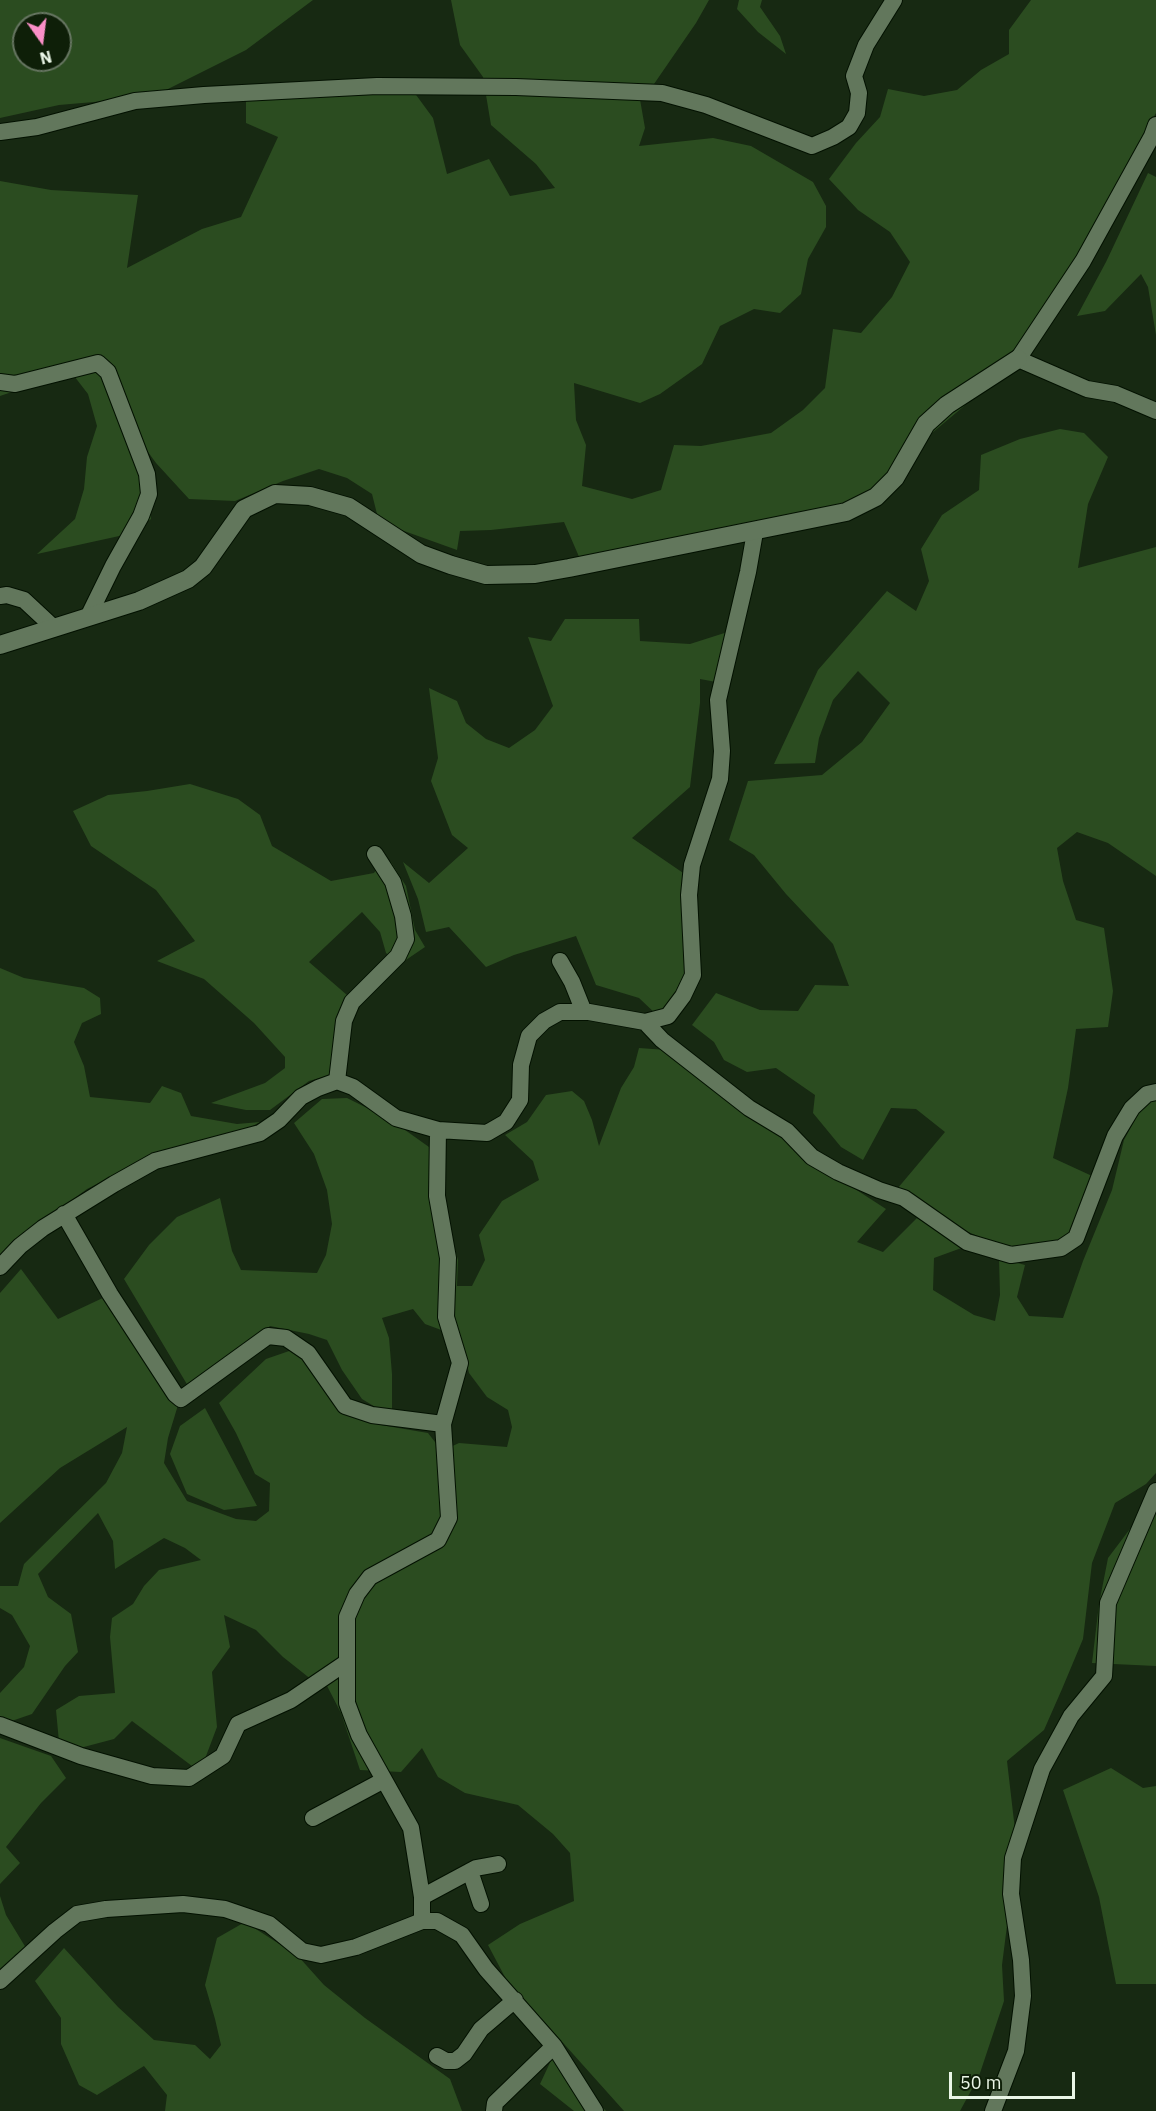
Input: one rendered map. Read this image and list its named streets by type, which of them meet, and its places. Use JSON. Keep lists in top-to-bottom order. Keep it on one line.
{"scale_bar":"50 m","north":"bottom"}
